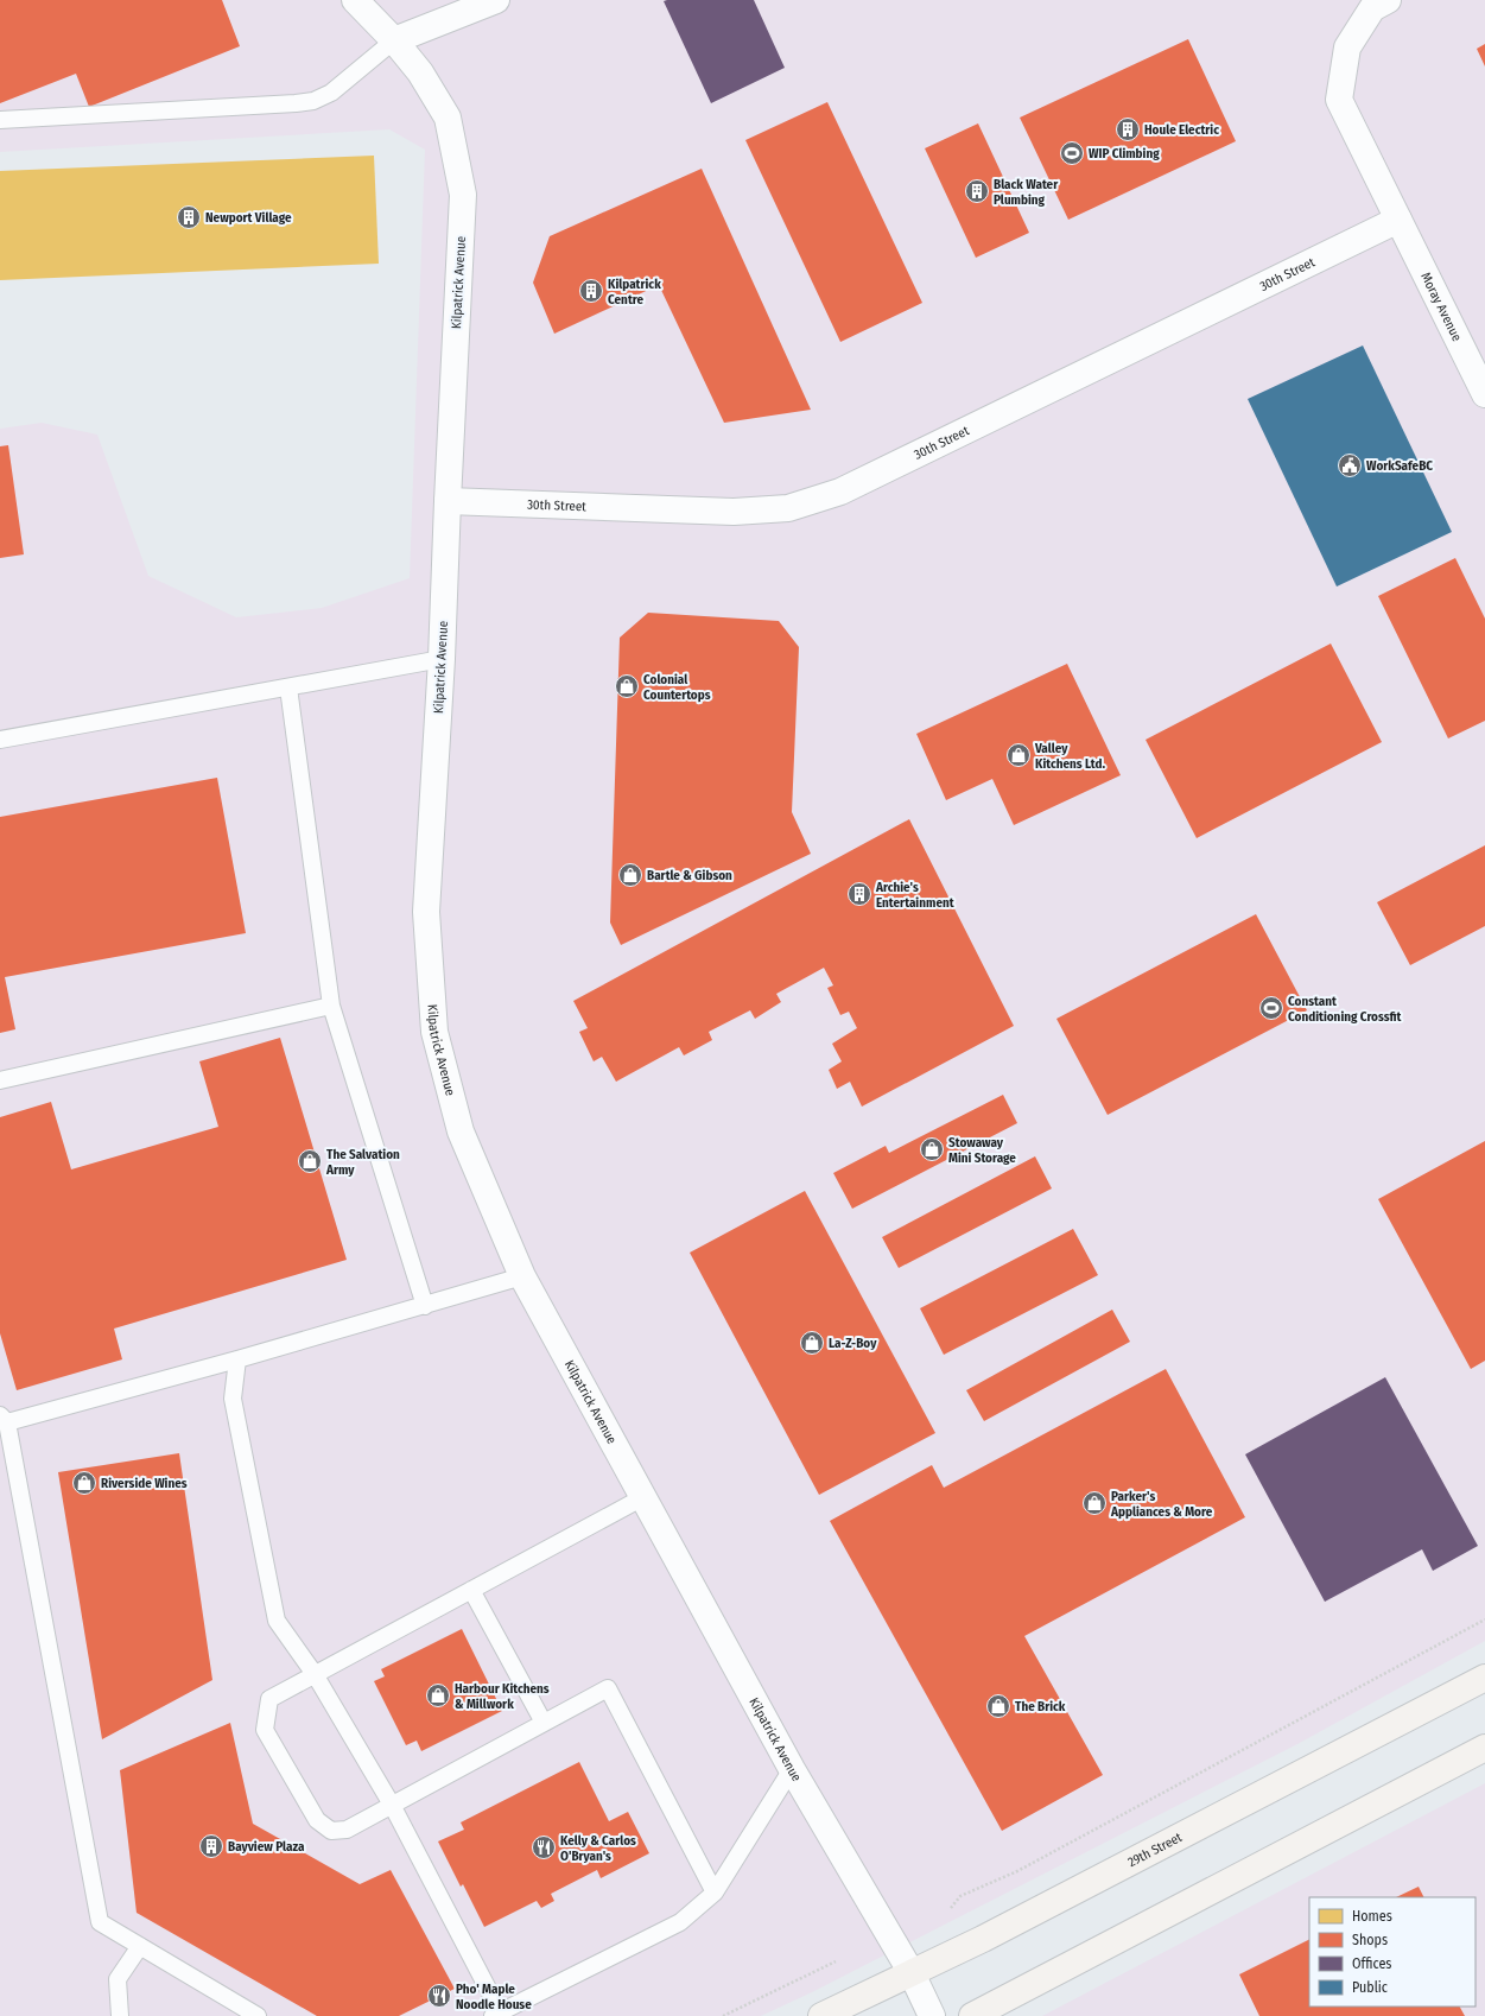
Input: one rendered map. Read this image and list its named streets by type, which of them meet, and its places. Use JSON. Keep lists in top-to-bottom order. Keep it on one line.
{"streets":{"main road":["29th Street"],"street":["30th Street","Kilpatrick Avenue","Moray Avenue"]},"crossings":[["30th Street","Kilpatrick Avenue"],["30th Street","Moray Avenue"],["Kilpatrick Avenue","29th Street"]],"places":{"building":["Houle Electric","Black Water Plumbing","Newport Village","Kilpatrick Centre","Archie's Entertainment","Bayview Plaza"],"sports":["WIP Climbing","Constant Conditioning Crossfit"],"public building":["WorkSafeBC"],"shop":["Colonial Countertops","Valley Kitchens Ltd.","Bartle & Gibson","Stowaway Mini Storage","The Salvation Army","La-Z-Boy","Riverside Wines","Parker's Appliances & More","Harbour Kitchens & Millwork","The Brick"],"restaurant":["Kelly & Carlos O'Bryan's","Pho' Maple Noodle House"]},"legend":["Homes","Shops","Offices","Public"]}
